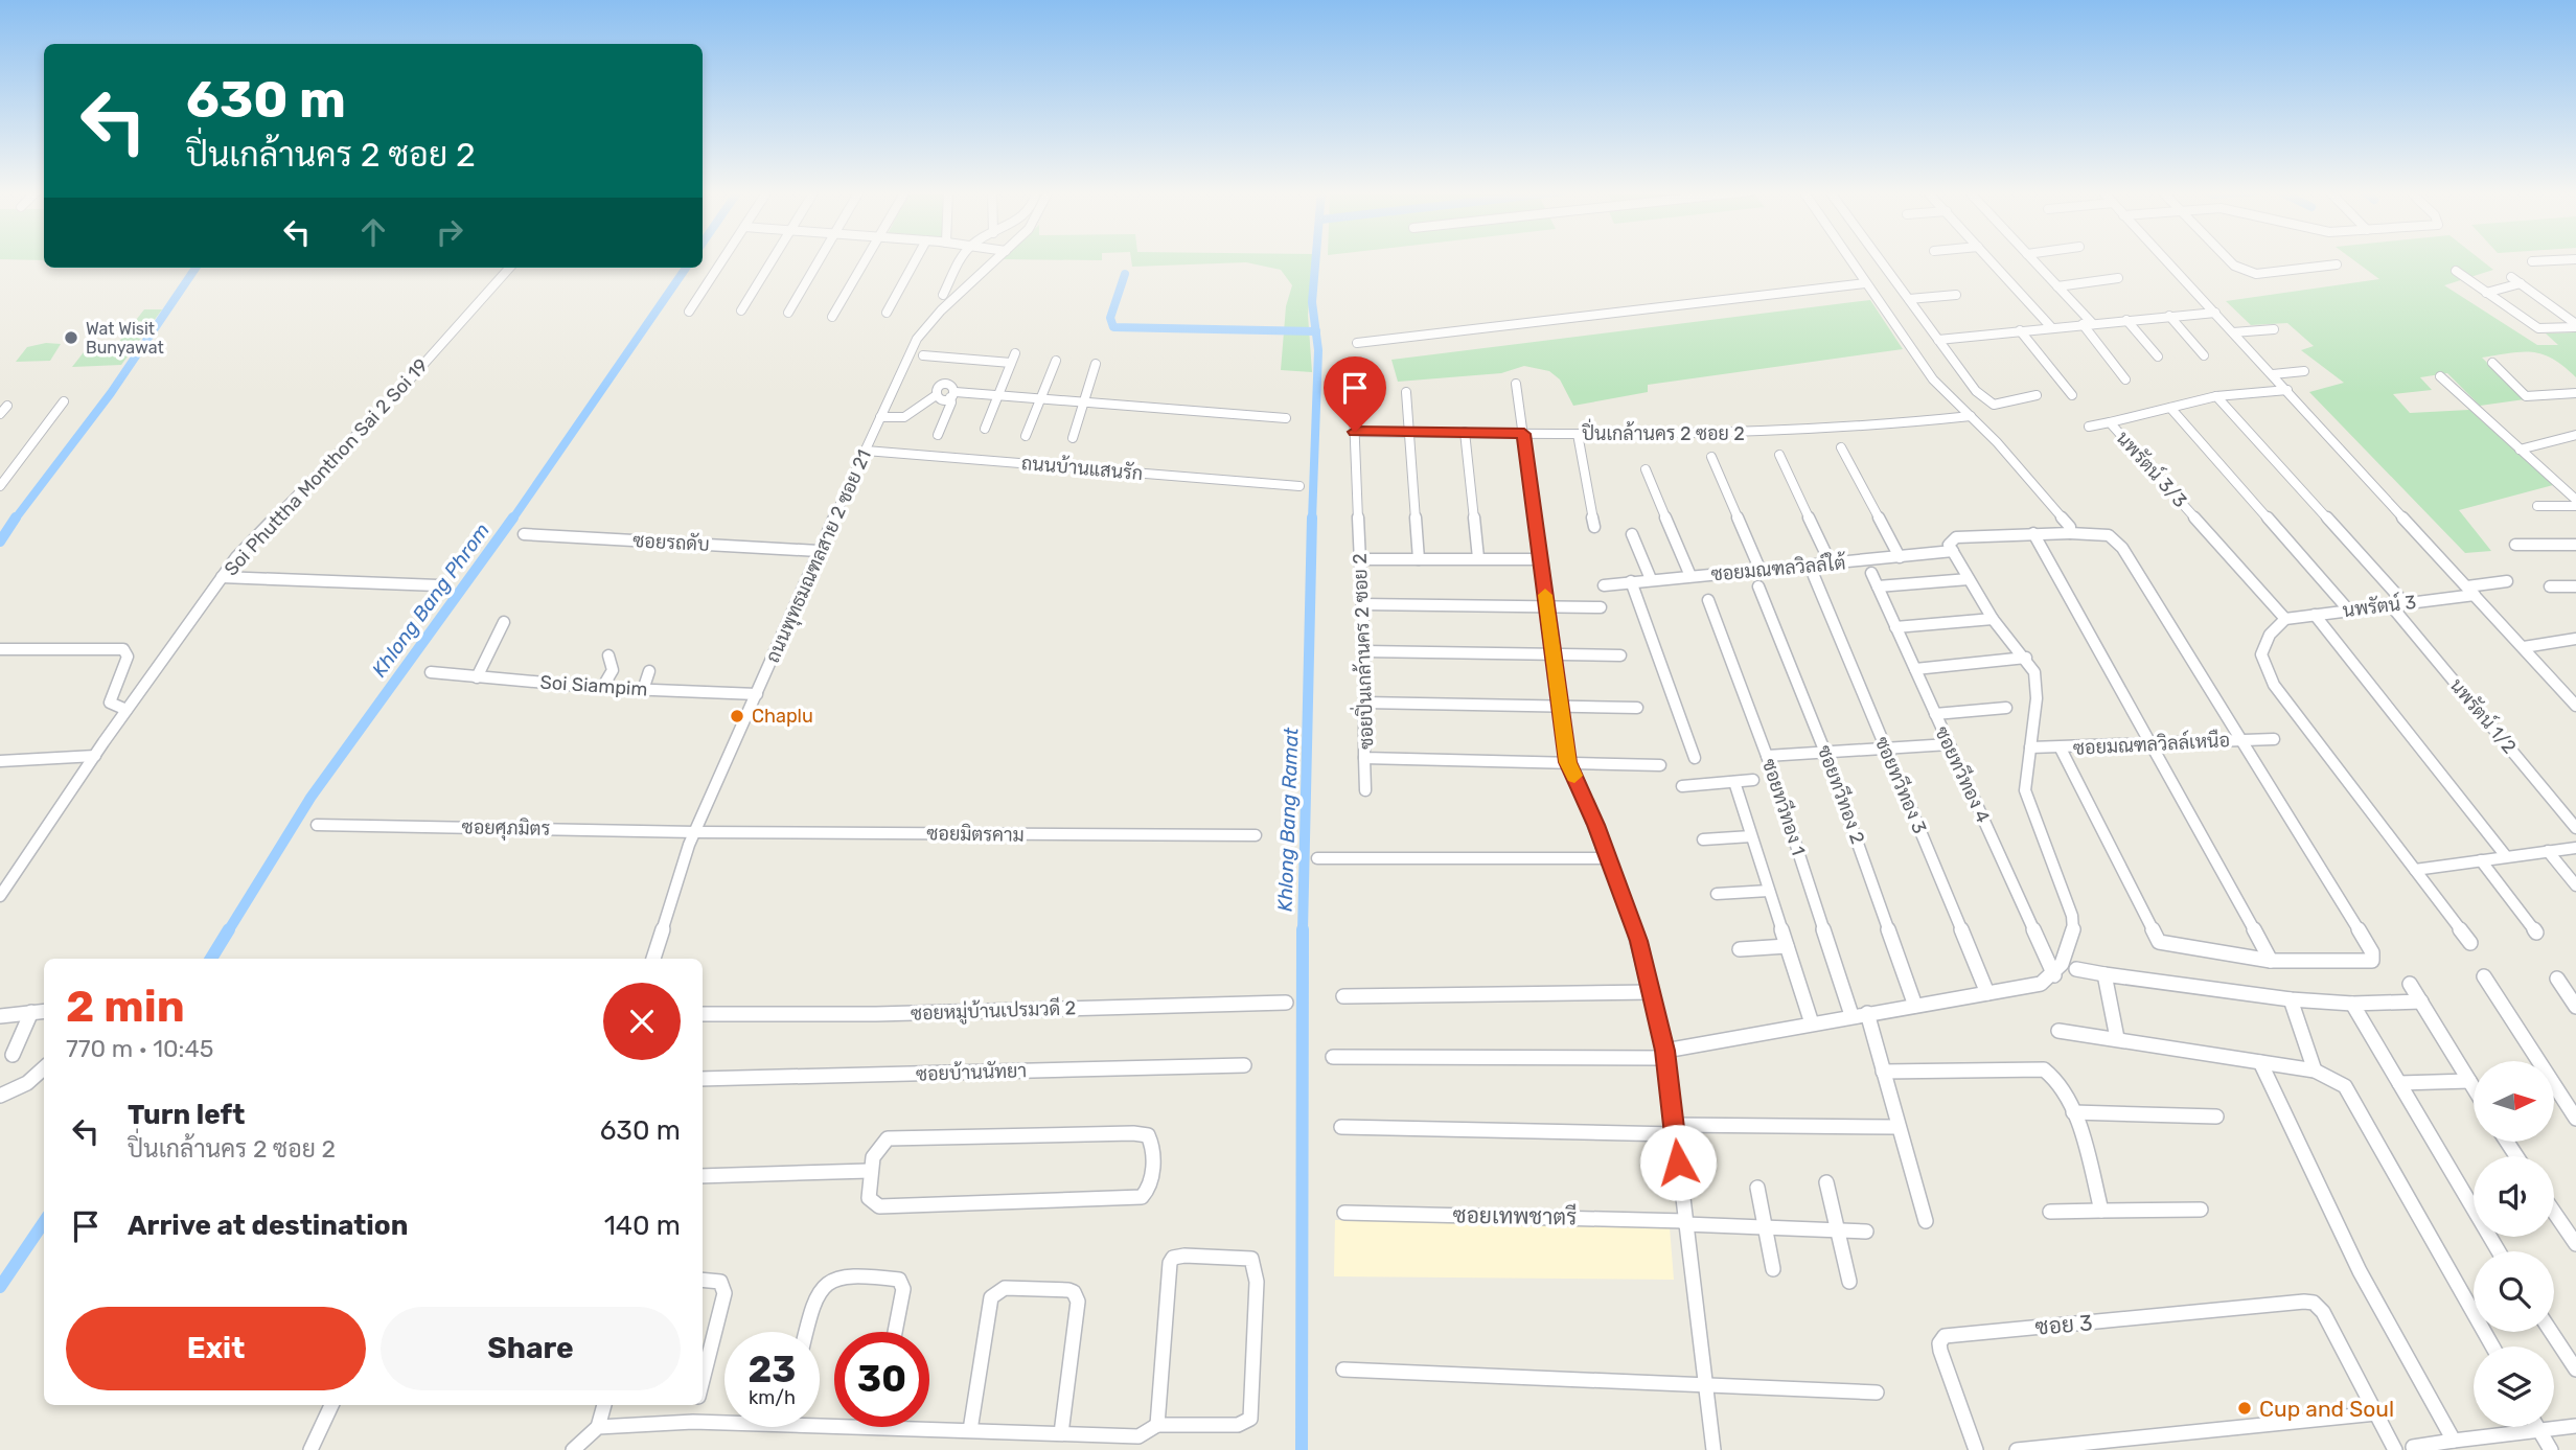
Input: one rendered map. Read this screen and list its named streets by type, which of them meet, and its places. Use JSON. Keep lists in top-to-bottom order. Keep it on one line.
{"streets":{"street":["ปิ่นเกล้านคร 2 ซอย 2","Soi Phuttha Monthon Sai 2 Soi 19","ถนนบ้านแสนรัก","นพรัตน์ 3/3","ซอยรถดับ","ถนนพุทธมณฑลสาย 2 ซอย 21","ซอยมณฑลวิลล์ใต้","นพรัตน์ 3","ซอยปิ่นเกล้านคร 2 ซอย 2","Soi Siampim","นพรัตน์ 1/2","ซอยมณฑลวิลล์เหนือ","ซอยทวีทอง 4","ซอยทวีทอง 3","ซอยทวีทอง 2","ซอยทวีทอง 1","ซอยศุภมิตร","ซอยมิตรคาม","ซอยหมู่บ้านเปรมวดี 2","ซอยบ้านนัทยา","ซอยเทพชาตรี","ซอย 3"]},"crossings":[["ปิ่นเกล้านคร 2 ซอย 2","ซอยปิ่นเกล้านคร 2 ซอย 2"],["ถนนบ้านแสนรัก","ถนนพุทธมณฑลสาย 2 ซอย 21"],["นพรัตน์ 3/3","นพรัตน์ 3"],["ซอยรถดับ","ถนนพุทธมณฑลสาย 2 ซอย 21"],["ถนนพุทธมณฑลสาย 2 ซอย 21","Soi Siampim"],["ถนนพุทธมณฑลสาย 2 ซอย 21","ซอยศุภมิตร"],["ถนนพุทธมณฑลสาย 2 ซอย 21","ซอยมิตรคาม"],["นพรัตน์ 3","นพรัตน์ 1/2"],["ซอยศุภมิตร","ซอยมิตรคาม"]],"water":["Khlong Bang Phrom","Khlong Bang Ramat"],"places":["Wat Wisit Bunyawat","Chaplu","Cup and Soul"],"north":"right","page":{"turn":["630 m","ปิ่นเกล้านคร 2 ซอย 2"],"heading":["2 min","770 m · 10:45"],"list":[{"name":"Turn left","note":"ปิ่นเกล้านคร 2 ซอย 2","value":"630 m"},{"name":"Arrive at destination","value":"140 m"}],"buttons":["Exit","Share"],"speed":"23 km/h","limit":"30"}}
